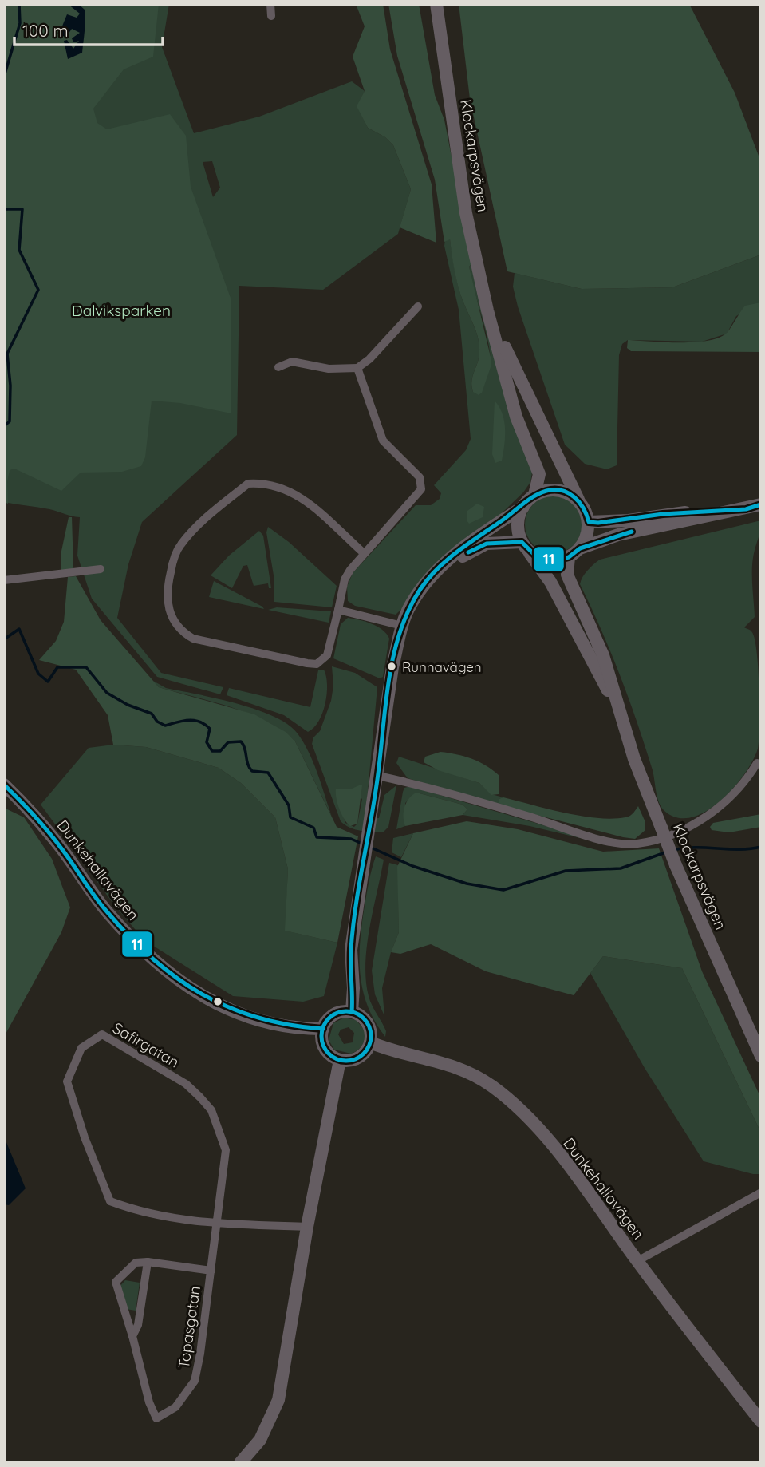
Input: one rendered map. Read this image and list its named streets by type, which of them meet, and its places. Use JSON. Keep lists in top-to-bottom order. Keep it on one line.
{"streets":{"street":["Klockarpsvägen","Dunkehallavägen","Safirgatan","Topasgatan"]},"crossings":[["Safirgatan","Topasgatan"]],"parks":["Dalviksparken"],"places":["Runnavägen"],"lines":["transit line 11"],"scale_bar":"100 m"}
